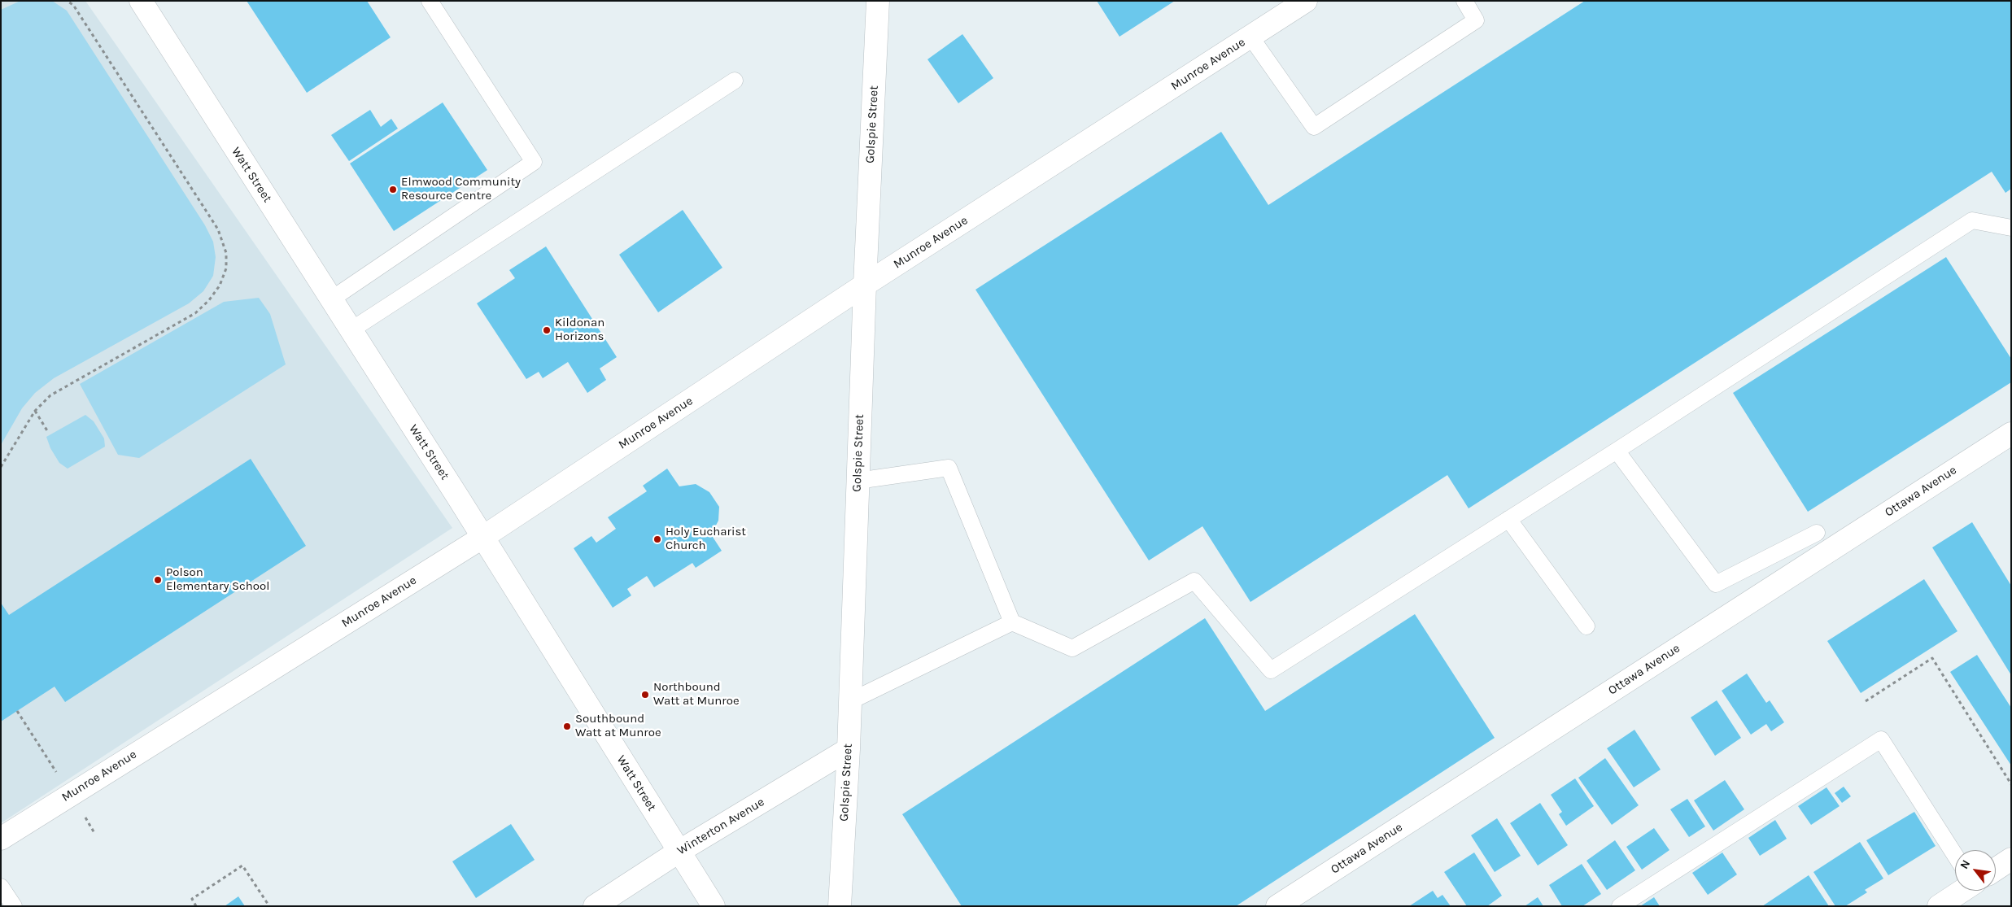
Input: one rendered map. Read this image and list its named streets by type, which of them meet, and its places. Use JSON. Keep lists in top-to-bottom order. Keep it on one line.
{"streets":{"street":["Munroe Avenue","Golspie Street","Watt Street","Ottawa Avenue","Winterton Avenue"]},"crossings":[["Munroe Avenue","Golspie Street"],["Munroe Avenue","Watt Street"],["Golspie Street","Winterton Avenue"],["Watt Street","Winterton Avenue"]],"places":["Elmwood Community Resource Centre","Kildonan Horizons","Holy Eucharist Church","Polson Elementary School","Northbound Watt at Munroe","Southbound Watt at Munroe"],"north":"top left"}
